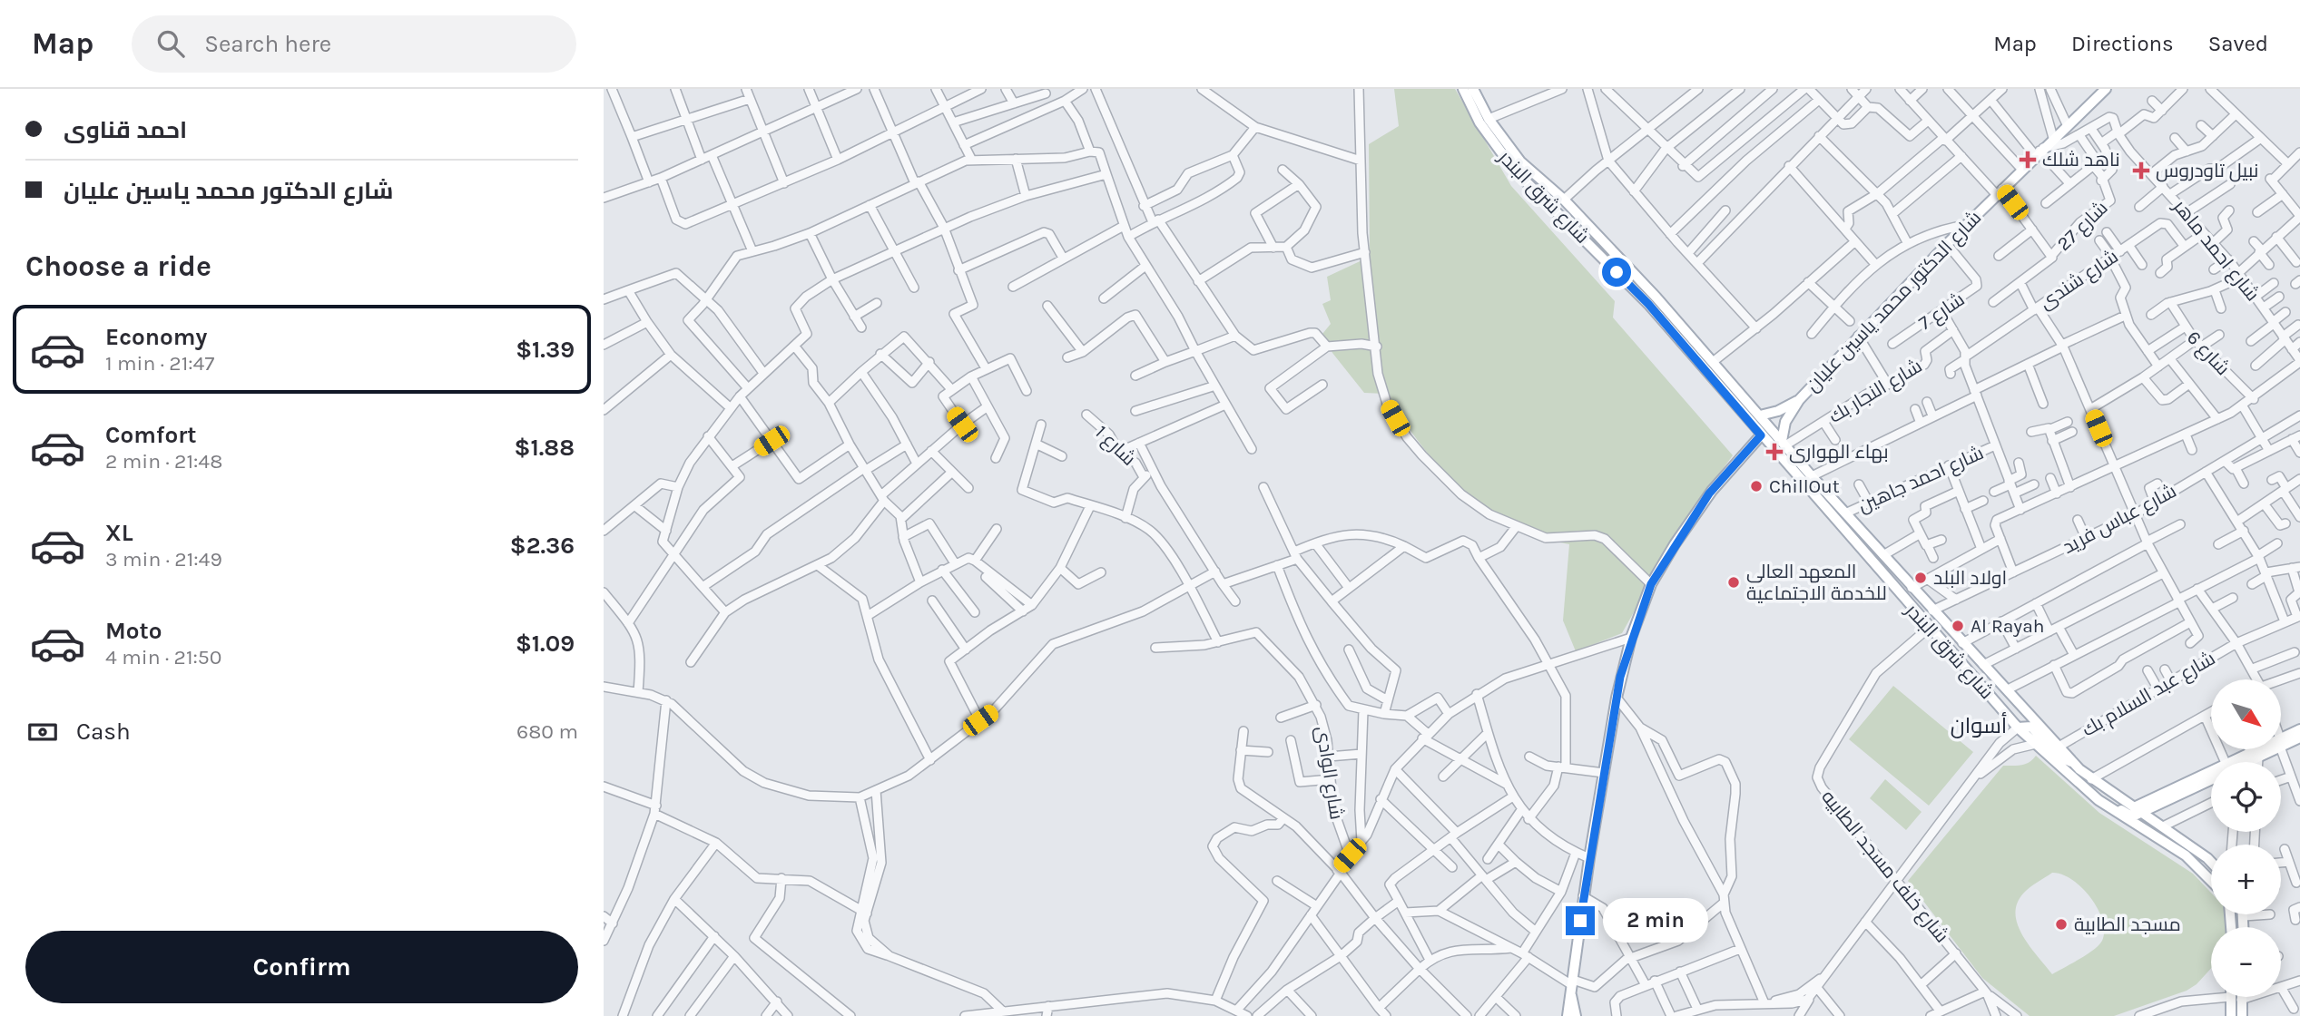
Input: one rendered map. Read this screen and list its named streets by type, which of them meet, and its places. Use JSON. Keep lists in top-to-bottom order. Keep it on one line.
{"streets":{"main road":["شارع شرق البندر","شارع الدكتور محمد ياسين عليان"],"street":["شارع 27","شارع احمد ماهر","شارع شندى","شارع 7","شارع 6","شارع النجار بك","شارع 1","شارع احمد جاهين","شارع عباس فريد","شارع عبد السلام بك","شارع الوادى","شارع خلف مسجد الطابيه"]},"crossings":[["شارع شرق البندر","شارع الدكتور محمد ياسين عليان"],["شارع شرق البندر","شارع النجار بك"],["شارع شرق البندر","شارع احمد جاهين"],["شارع شرق البندر","شارع عباس فريد"],["شارع شرق البندر","شارع عبد السلام بك"],["شارع شرق البندر","شارع خلف مسجد الطابيه"],["شارع الدكتور محمد ياسين عليان","شارع 7"],["شارع الدكتور محمد ياسين عليان","شارع النجار بك"]],"districts":["أسوان"],"places":{"health":["ناهد شلك","نبيل تاودروس","بهاء الهوارى"],"other":["ChillOut","اولاد البلد","المعهد العالى للخدمة الاجتماعية","Al Rayah","مسجد الطابية"]},"north":"bottom right","page":{"header":"Map","search":"Search here","nav":["Map","Directions","Saved"],"banner":["احمد قناوى","شارع الدكتور محمد ياسين عليان"],"heading":"Choose a ride","list":[{"name":"Economy","note":"1 min · 21:47","value":"$1.39"},{"name":"Comfort","note":"2 min · 21:48","value":"$1.88"},{"name":"XL","note":"3 min · 21:49","value":"$2.36"},{"name":"Moto","note":"4 min · 21:50","value":"$1.09"}],"map_buttons":["+","−"],"pay":["Cash","680 m"],"bubble":"2 min","buttons":"Confirm"}}
